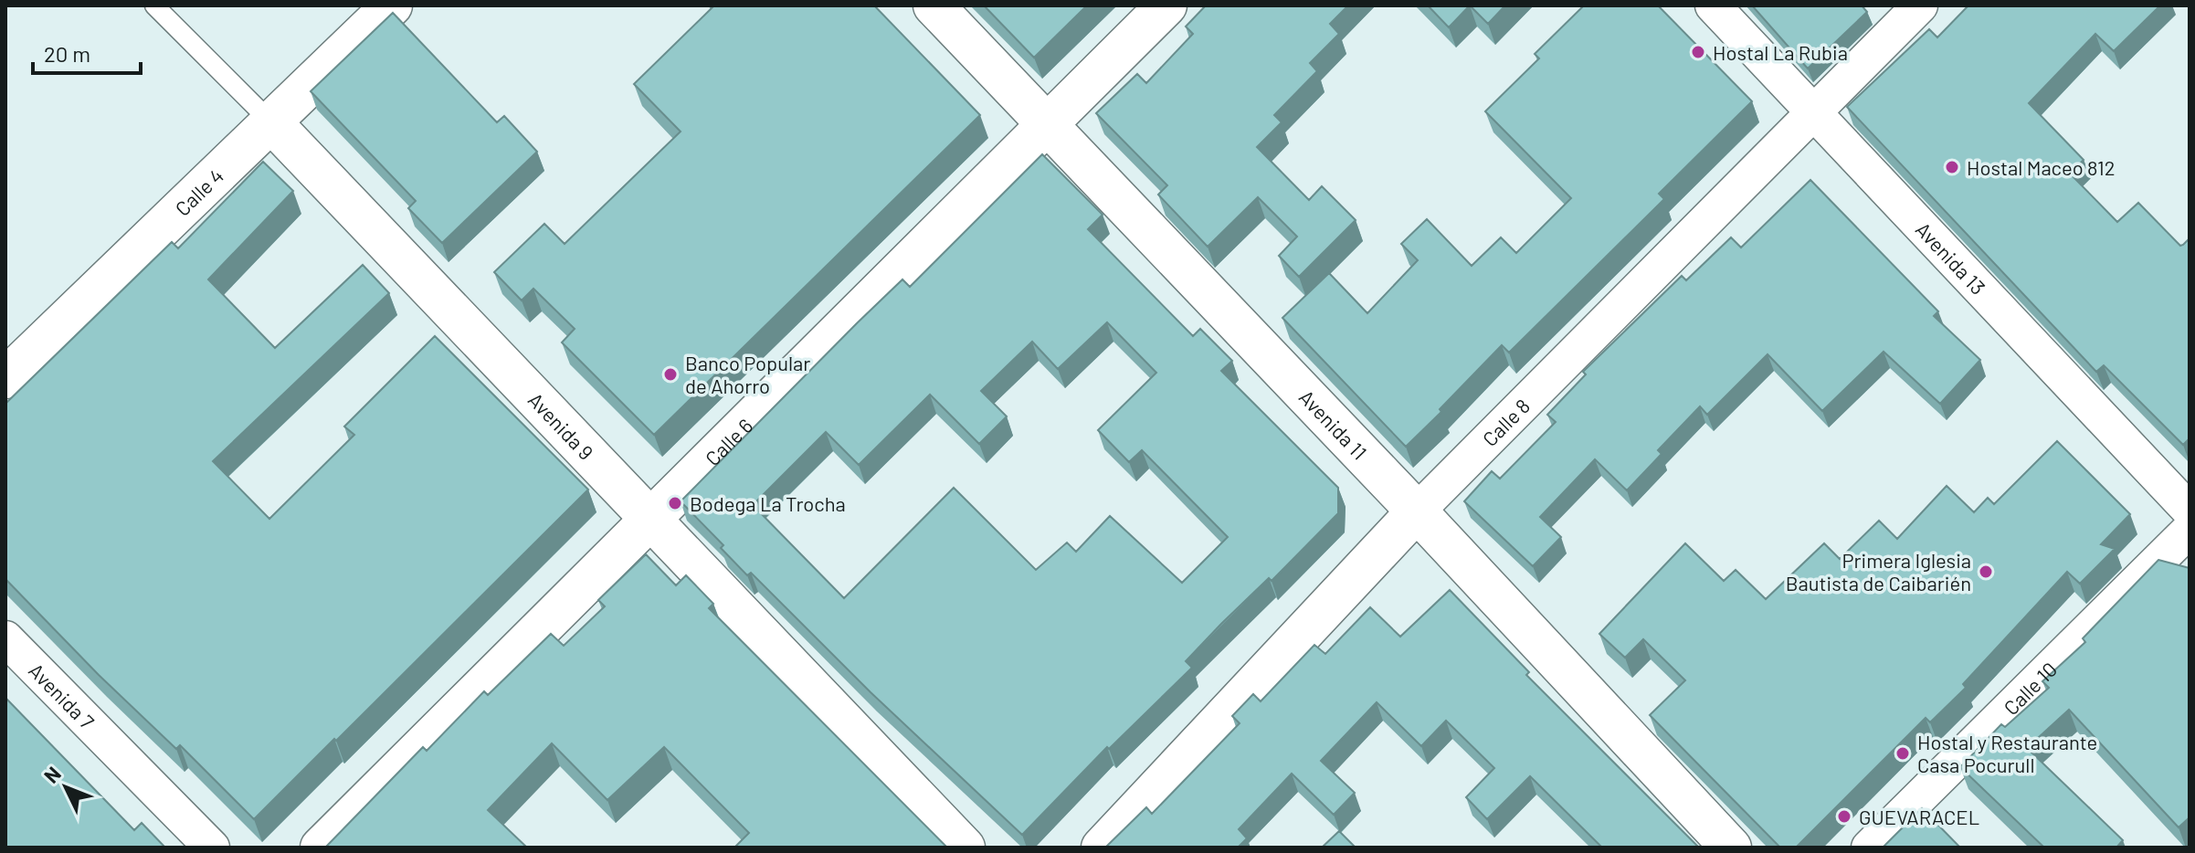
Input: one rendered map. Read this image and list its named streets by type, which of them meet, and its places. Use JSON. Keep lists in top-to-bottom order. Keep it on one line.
{"streets":{"street":["Calle 4","Avenida 13","Calle 8","Avenida 9","Avenida 11","Calle 6","Calle 10","Avenida 7"]},"crossings":[["Calle 4","Avenida 9"],["Avenida 13","Calle 8"],["Calle 8","Avenida 11"],["Avenida 9","Calle 6"],["Avenida 11","Calle 6"]],"places":["Hostal La Rubia","Hostal Maceo 812","Banco Popular de Ahorro","Bodega La Trocha","Primera Iglesia Bautista de Caibarién","Hostal y Restaurante Casa Pocurull","GUEVARACEL"],"scale_bar":"20 m","north":"top left"}
